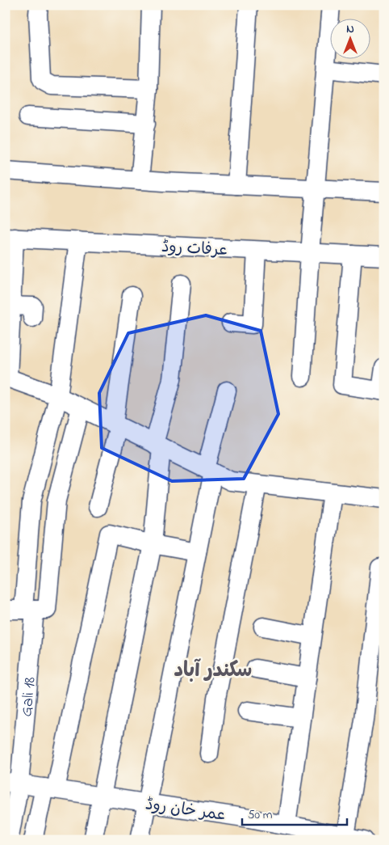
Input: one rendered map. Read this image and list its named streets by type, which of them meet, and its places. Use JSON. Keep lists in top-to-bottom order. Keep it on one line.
{"streets":{"street":["عرفات روڈ","Gali 18","عمر خان روڈ"]},"crossings":[["عرفات روڈ","Gali 18"],["Gali 18","عمر خان روڈ"]],"districts":["سکندر آباد"],"scale_bar":"50 m","north":"top"}
